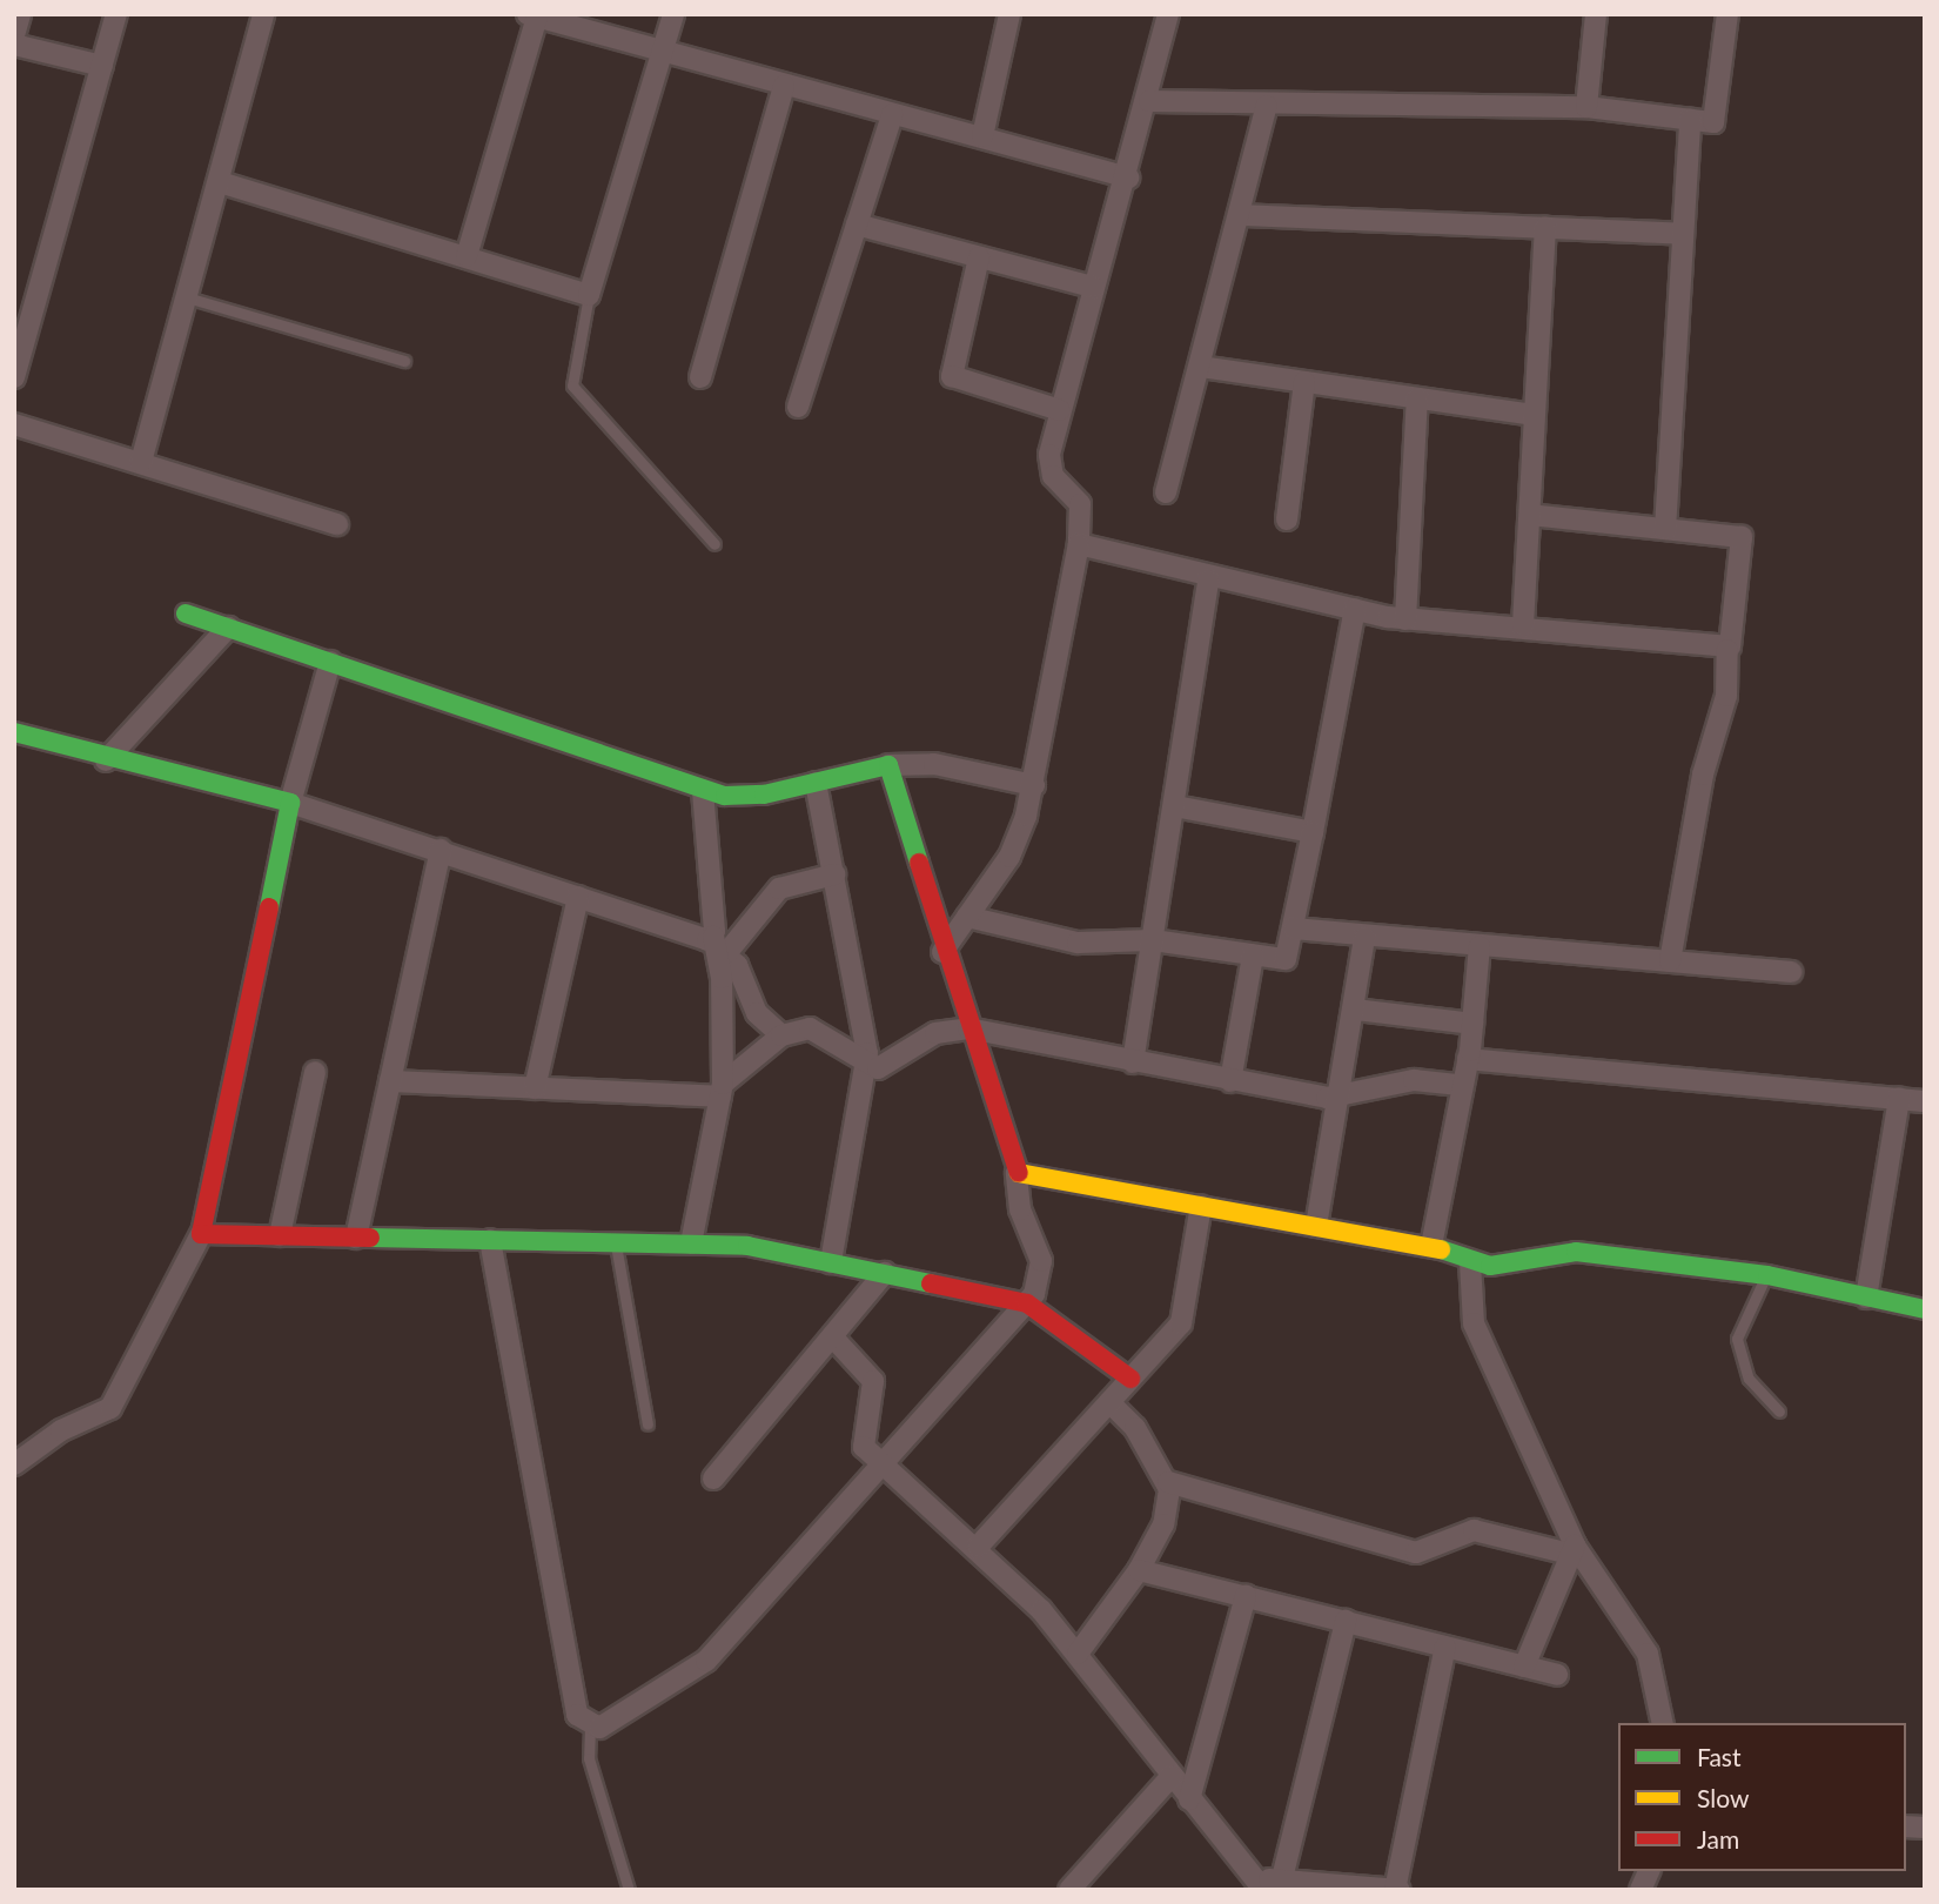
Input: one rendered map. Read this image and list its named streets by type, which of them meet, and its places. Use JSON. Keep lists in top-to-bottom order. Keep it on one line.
{"legend":["Fast","Slow","Jam"]}
